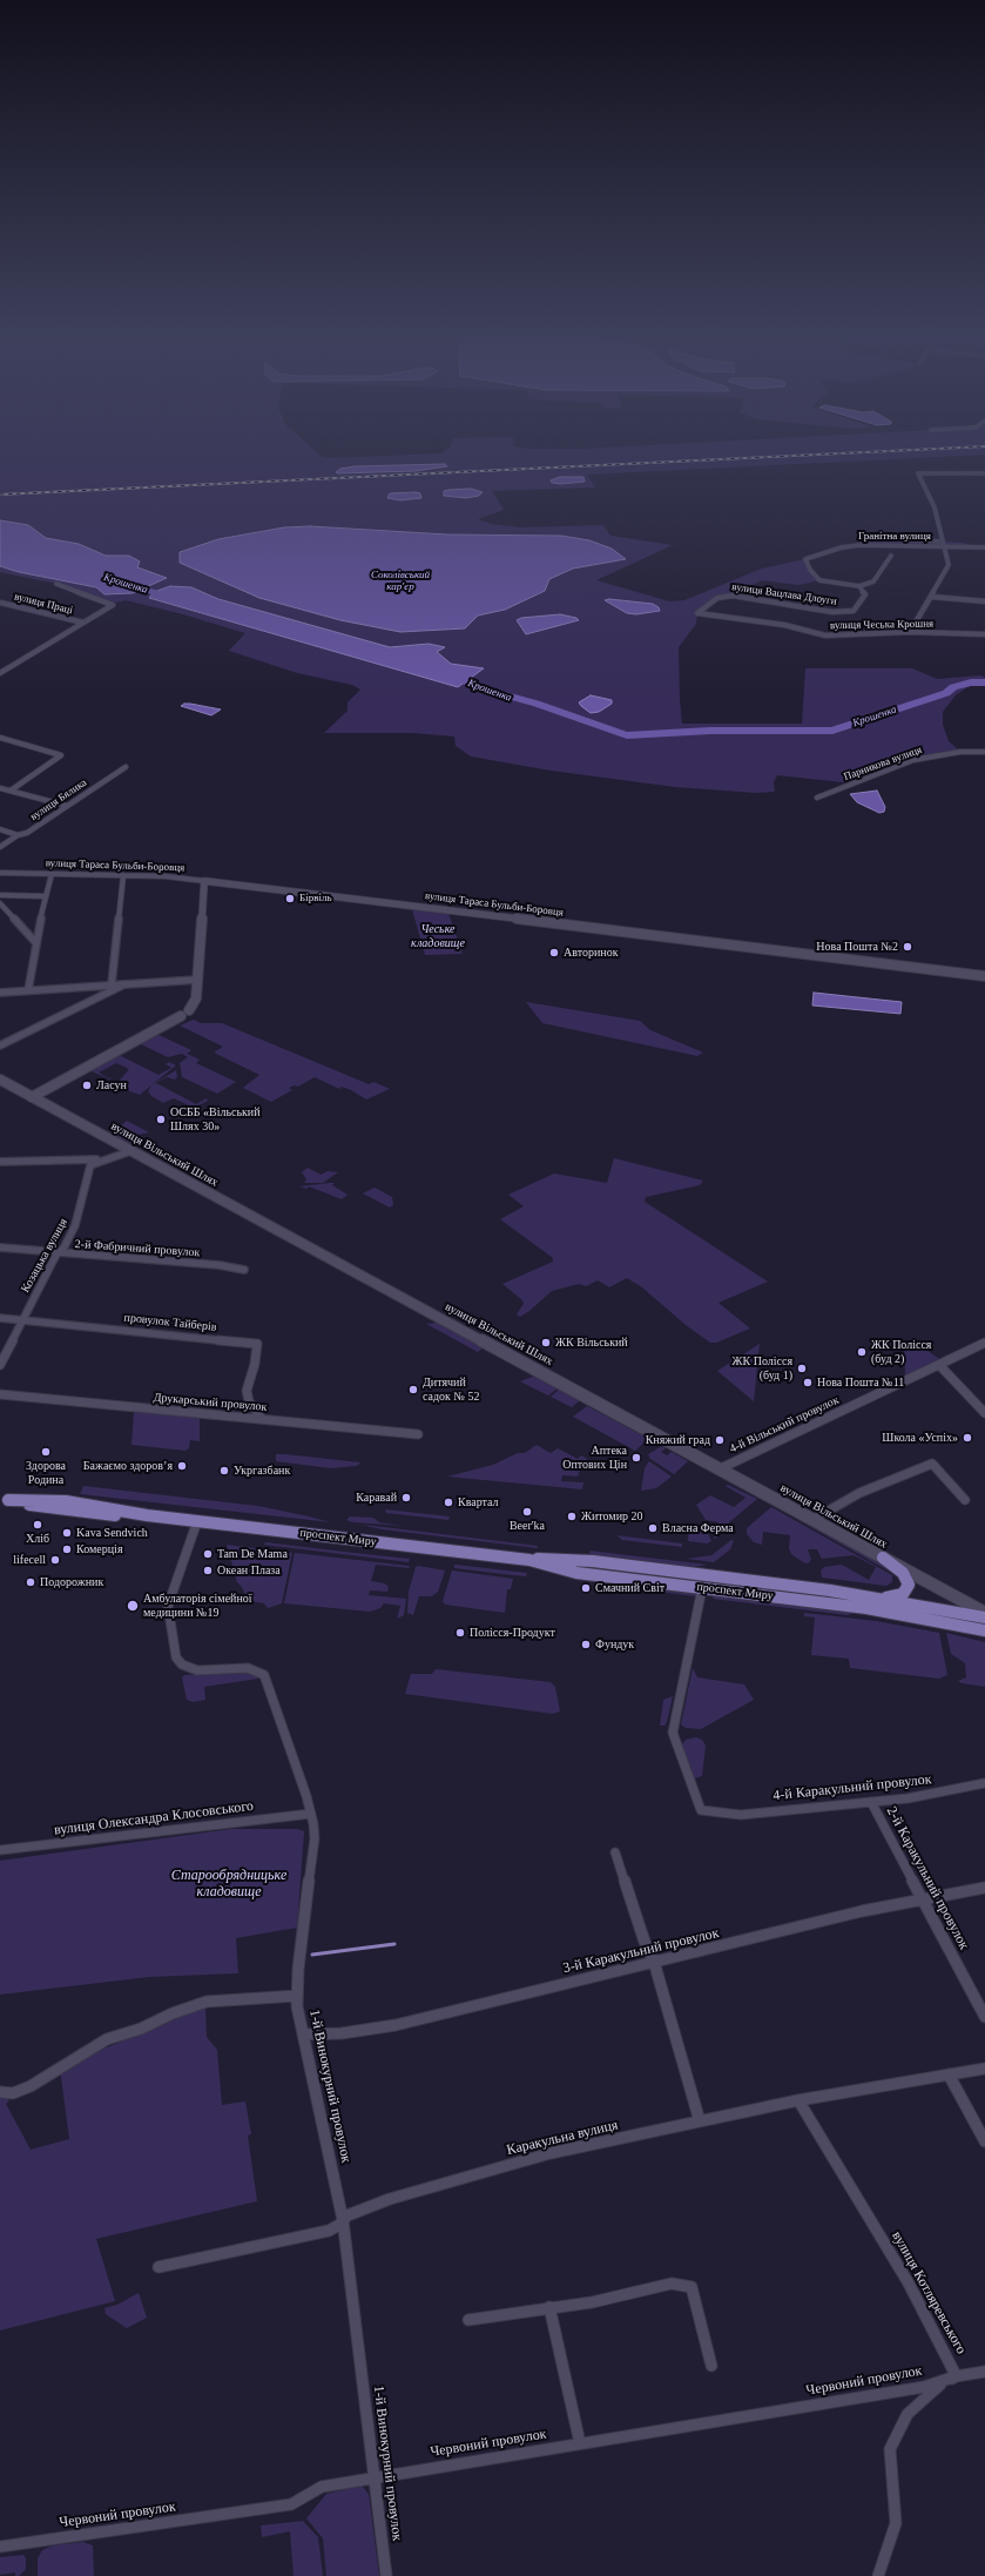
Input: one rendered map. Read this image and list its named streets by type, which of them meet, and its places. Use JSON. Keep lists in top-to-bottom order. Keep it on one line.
{"streets":{"main road":["проспект Миру"],"street":["Гранітна вулиця","вулиця Вацлава Длоуги","вулиця Праці","вулиця Чеська Крошня","Парникова вулиця","вулиця Бялика","вулиця Тараса Бульби-Боровця","вулиця Вільський Шлях","2-й Фабричний провулок","Козацька вулиця","провулок Тайберів","Друкарський провулок","4-й Вільський провулок","4-й Каракульний провулок","вулиця Олександра Клосовського","2-й Каракульний провулок","3-й Каракульний провулок","1-й Винокурний провулок","Каракульна вулиця","вулиця Котляревського","Червоний провулок"]},"crossings":[["Гранітна вулиця","вулиця Вацлава Длоуги"],["вулиця Вацлава Длоуги","вулиця Чеська Крошня"],["вулиця Вільський Шлях","Козацька вулиця"],["вулиця Вільський Шлях","4-й Вільський провулок"],["2-й Фабричний провулок","Козацька вулиця"],["Козацька вулиця","провулок Тайберів"],["провулок Тайберів","Друкарський провулок"],["проспект Миру","4-й Каракульний провулок"],["проспект Миру","1-й Винокурний провулок"],["4-й Каракульний провулок","2-й Каракульний провулок"],["вулиця Олександра Клосовського","1-й Винокурний провулок"],["2-й Каракульний провулок","3-й Каракульний провулок"],["3-й Каракульний провулок","1-й Винокурний провулок"],["1-й Винокурний провулок","Каракульна вулиця"],["1-й Винокурний провулок","Червоний провулок"],["Каракульна вулиця","вулиця Котляревського"],["вулиця Котляревського","Червоний провулок"]],"water":["Соколівський кар'єр","Крошенка"],"parks":["Чеське кладовище","Старообрядницьке кладовище"],"places":["Бірвіль","Нова Пошта №2","Авторинок","Ласун","ОСББ «Вільський Шлях 30»","ЖК Вільський","ЖК Полісся (буд 2)","ЖК Полісся (буд 1)","Нова Пошта №11","Дитячий садок № 52","Школа «Успіх»","Княжий град","Здорова Родина","Аптека Оптових Цін","Бажаємо здоровʼя","Укргазбанк","Каравай","Квартал","Beer'ka","Житомир 20","Хліб","Власна Ферма","Kava Sendvich","Комерція","Tam De Mama","lifecell","Океан Плаза","Подорожник","Смачний Світ","Амбулаторія сімейної медицини №19","Полісся-Продукт","Фундук"]}
